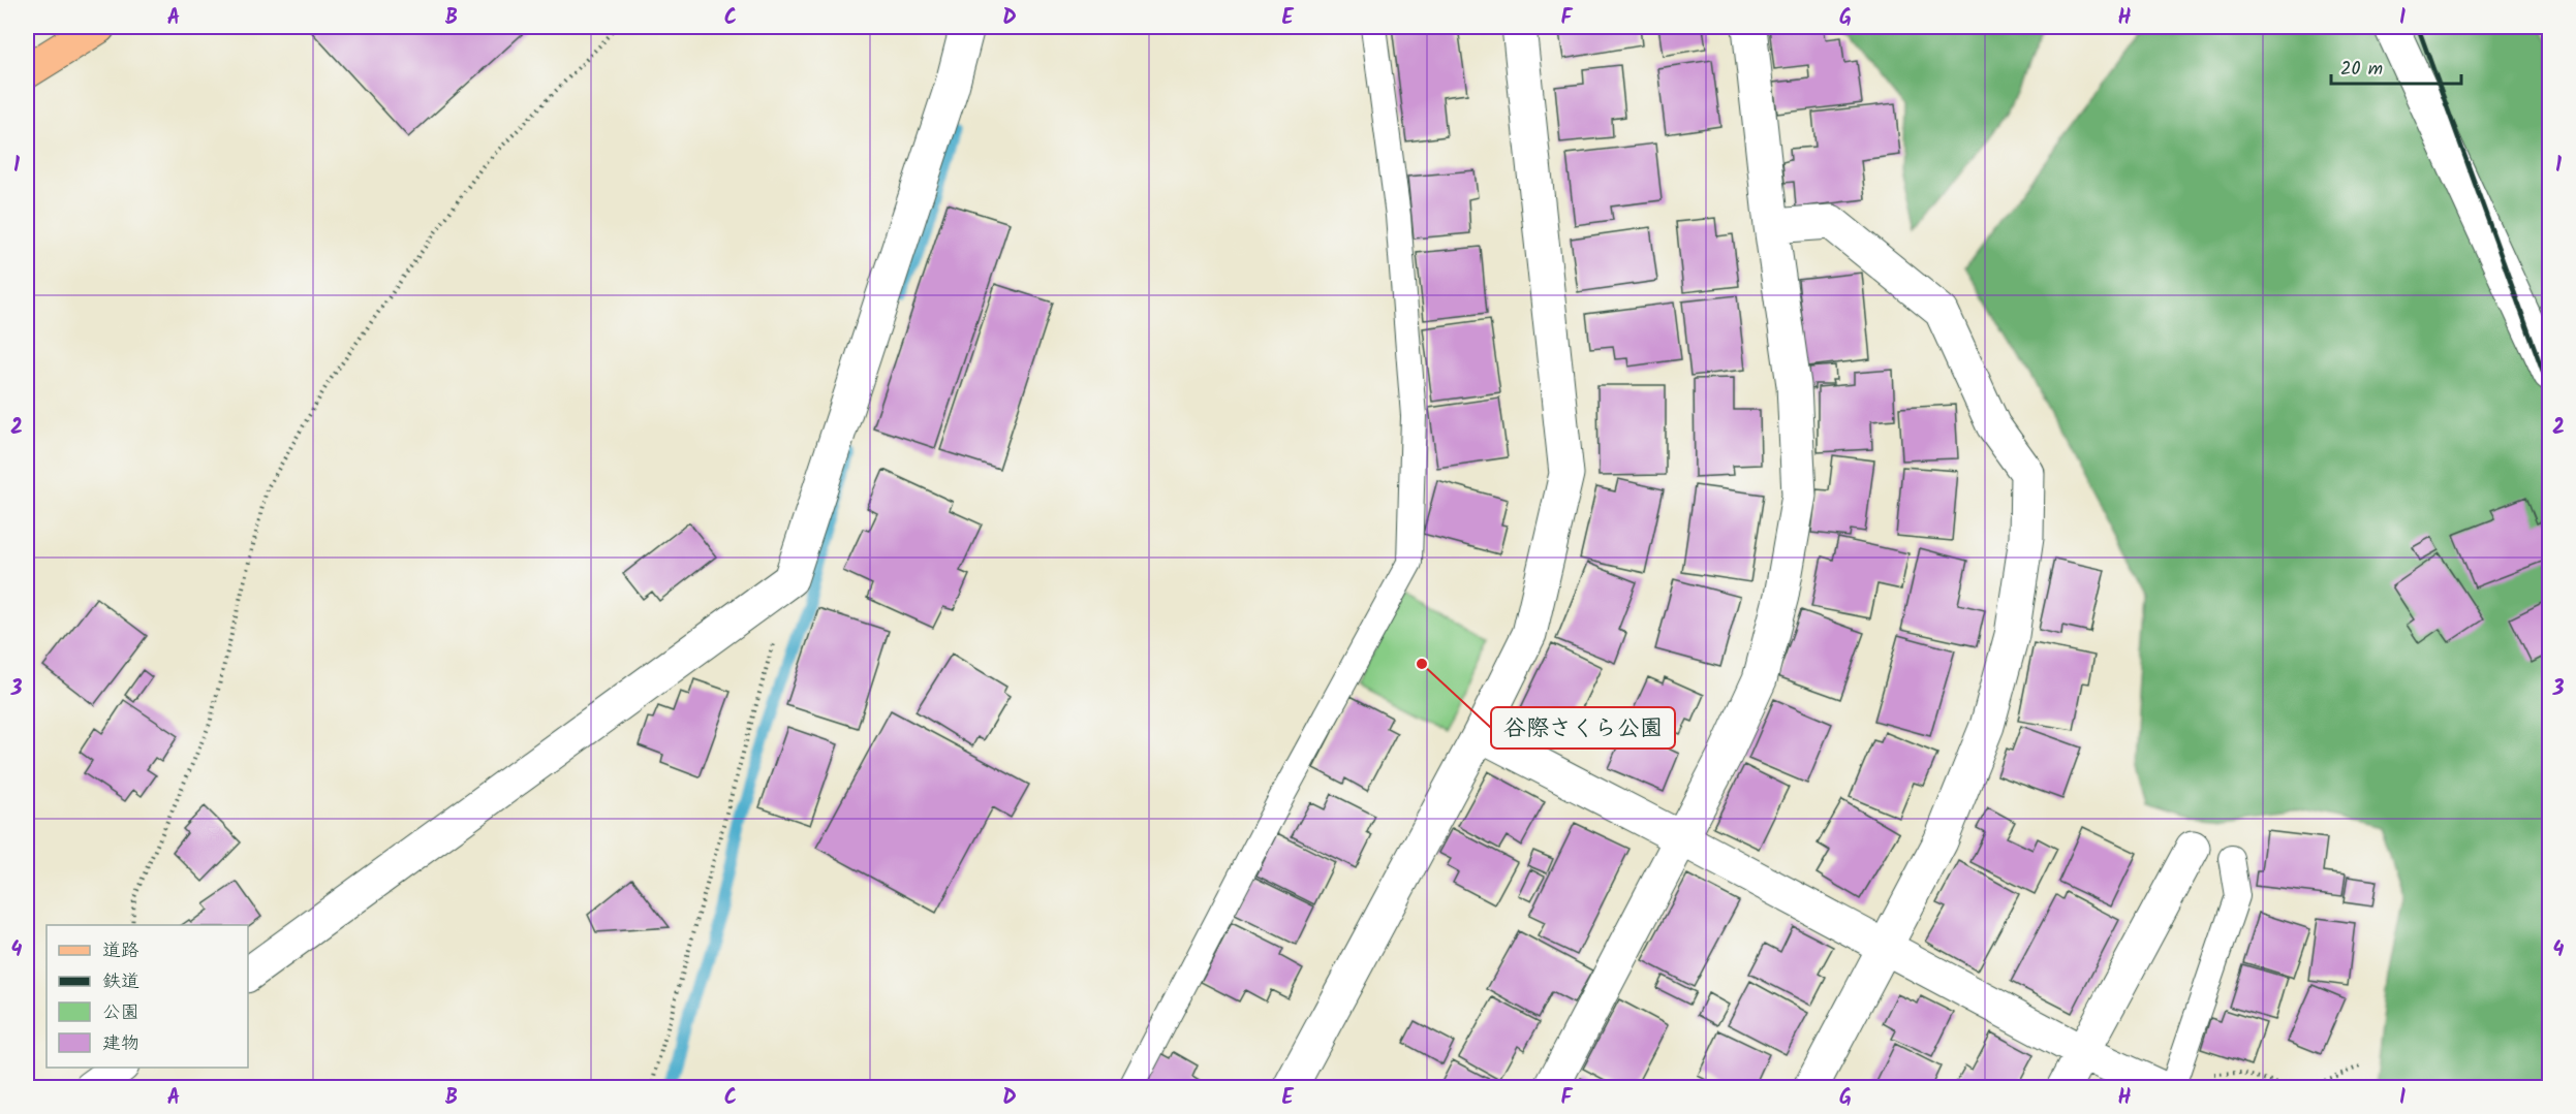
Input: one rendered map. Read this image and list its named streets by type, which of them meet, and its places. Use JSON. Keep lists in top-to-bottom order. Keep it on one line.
{"places":["谷際さくら公園"],"legend":["道路","鉄道","公園","建物"],"scale_bar":"20 m","grid":{"columns":["A","B","C","D","E","F","G","H","I"],"rows":["1","2","3","4"]}}
